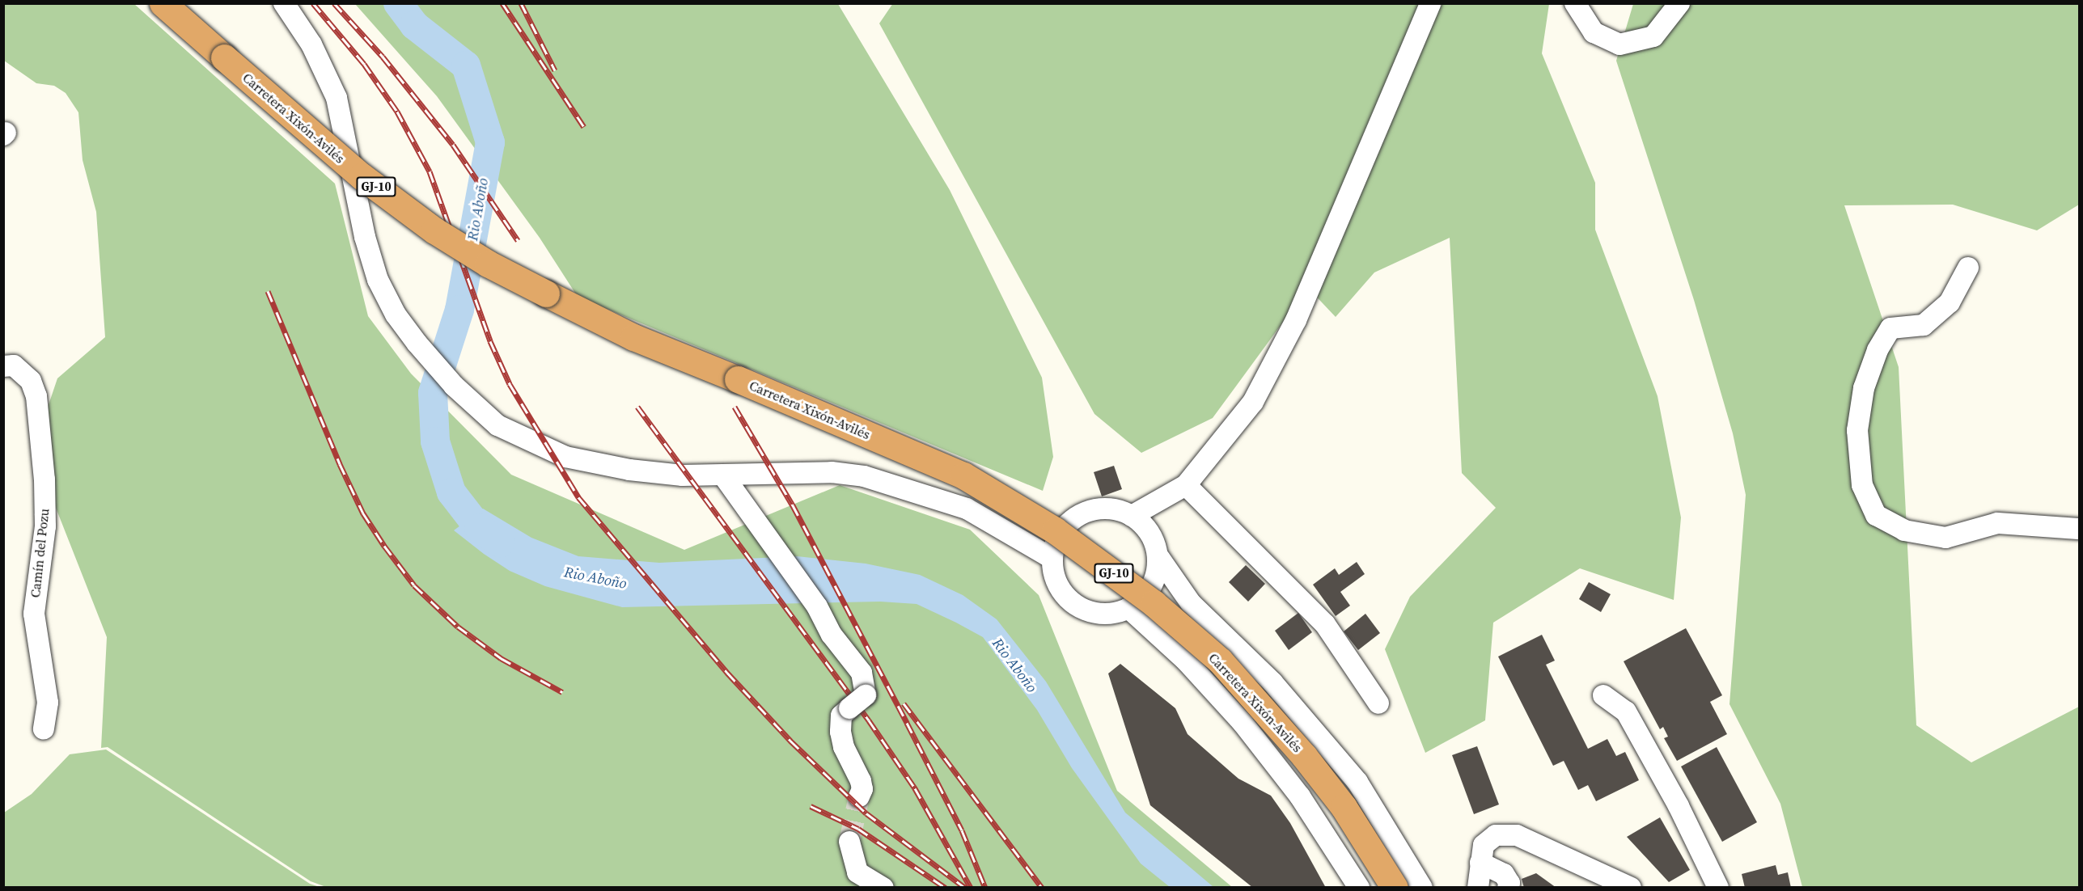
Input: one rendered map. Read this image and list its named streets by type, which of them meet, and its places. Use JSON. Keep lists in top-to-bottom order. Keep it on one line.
{"streets":{"highway":["Carretera Xixón-Avilés","GJ-10"],"street":["Camín del Pozu"]},"water":["Rio Aboño"]}
